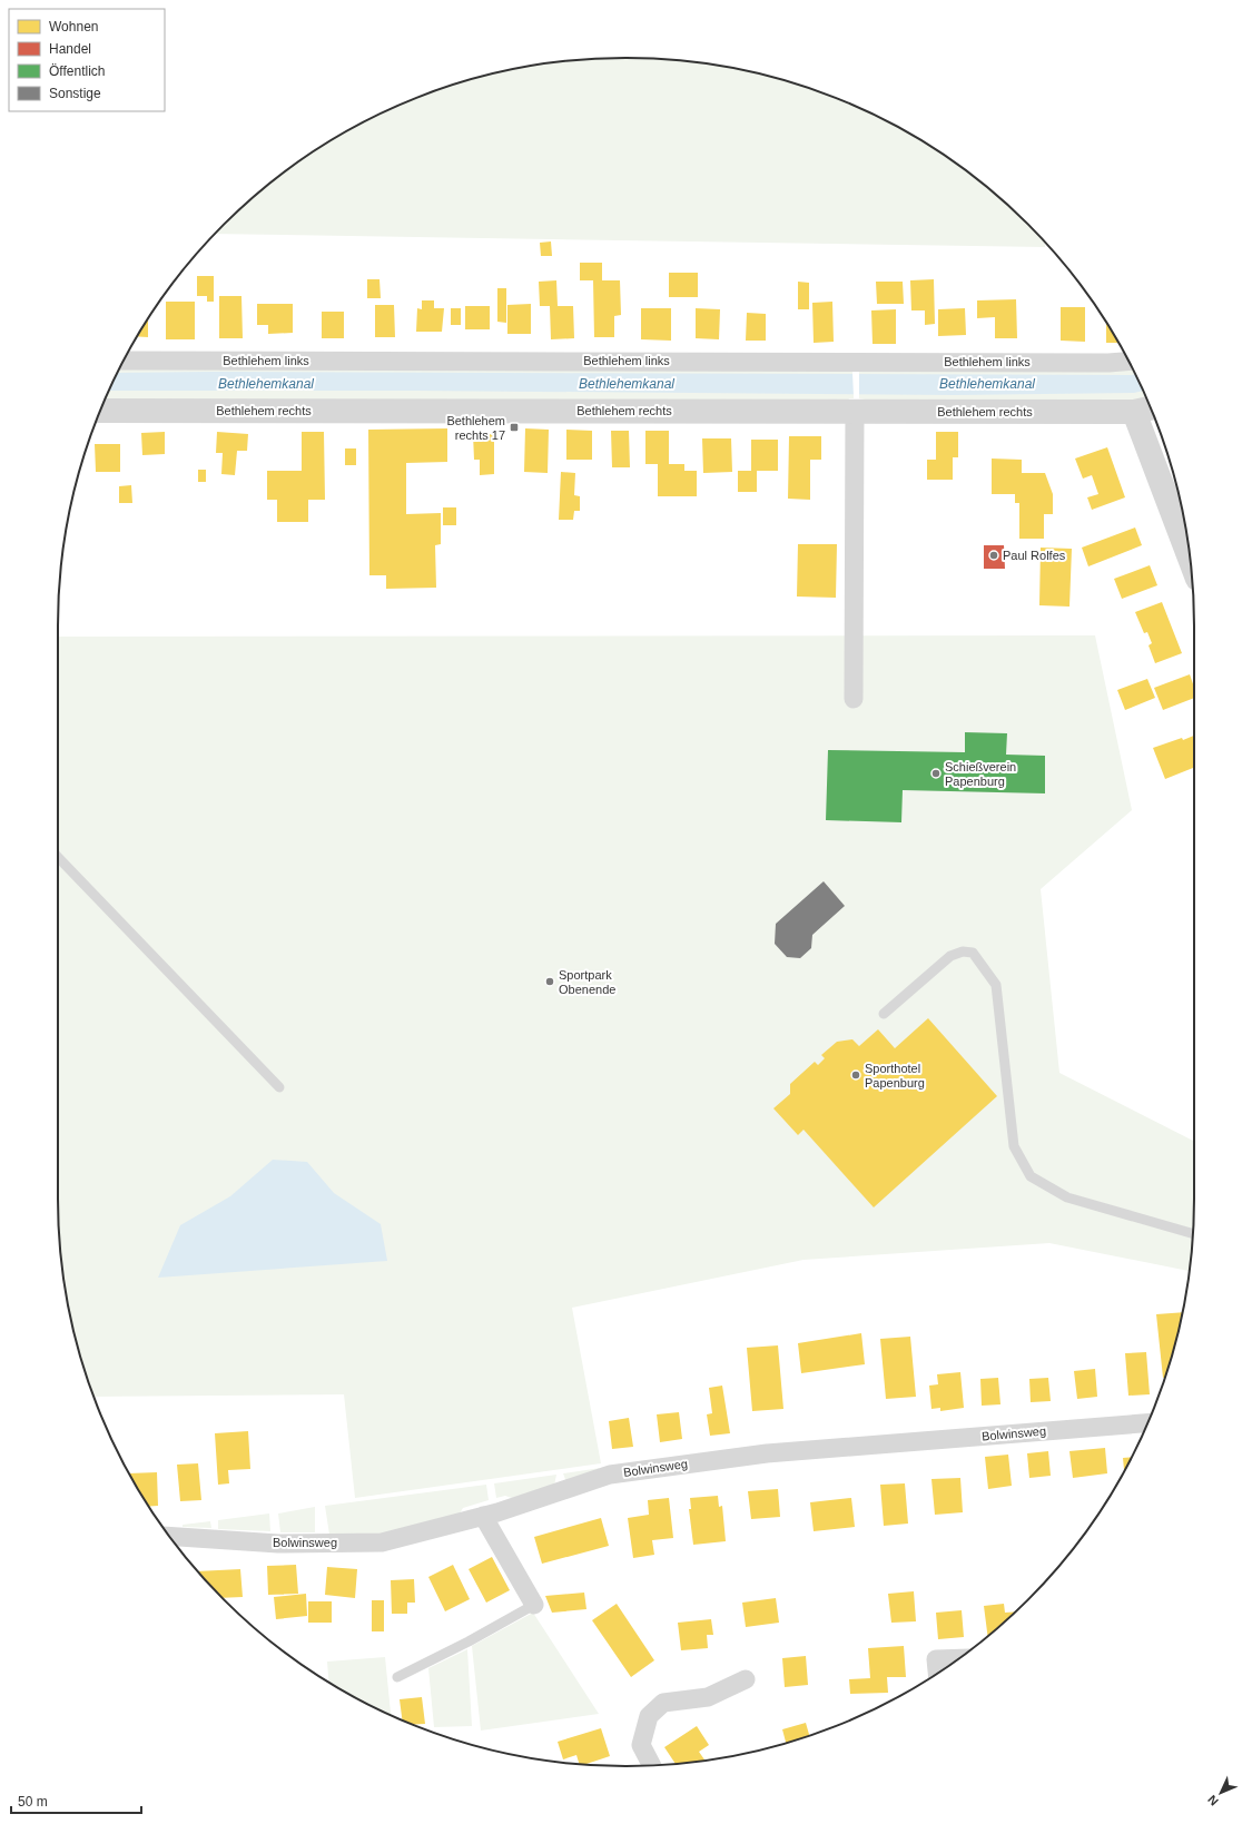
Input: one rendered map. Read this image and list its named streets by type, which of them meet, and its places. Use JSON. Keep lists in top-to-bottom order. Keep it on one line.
{"streets":{"street":["Bethlehem links","Bethlehem rechts","Bolwinsweg"]},"water":["Bethlehemkanal"],"places":{"transit":["Bethlehem rechts 17"],"other":["Paul Rolfes","Schießverein Papenburg","Sportpark Obenende","Sporthotel Papenburg"]},"legend":["Wohnen","Handel","Öffentlich","Sonstige"],"scale_bar":"50 m","north":"bottom left"}
